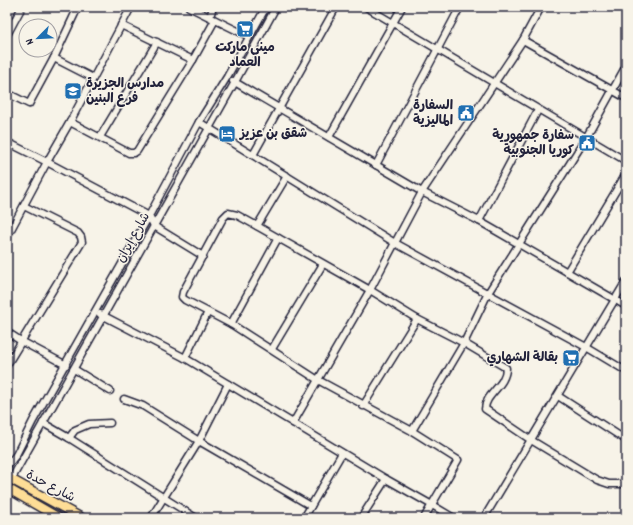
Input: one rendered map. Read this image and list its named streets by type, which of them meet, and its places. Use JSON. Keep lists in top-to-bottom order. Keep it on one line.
{"streets":{"main road":["شارع حدة"],"street":["شارع إيران"]},"crossings":[["شارع إيران","شارع حدة"]],"places":{"supermarket":["ميني ماركت العماد","بقالة الشهاري"],"school or university":["مدارس الجزيرة فرع البنين"],"public building":["السفارة الماليزية","سفارة جمهورية كوريا الجنوبية"],"hotel":["شقق بن عزيز"]},"north":"bottom left"}
